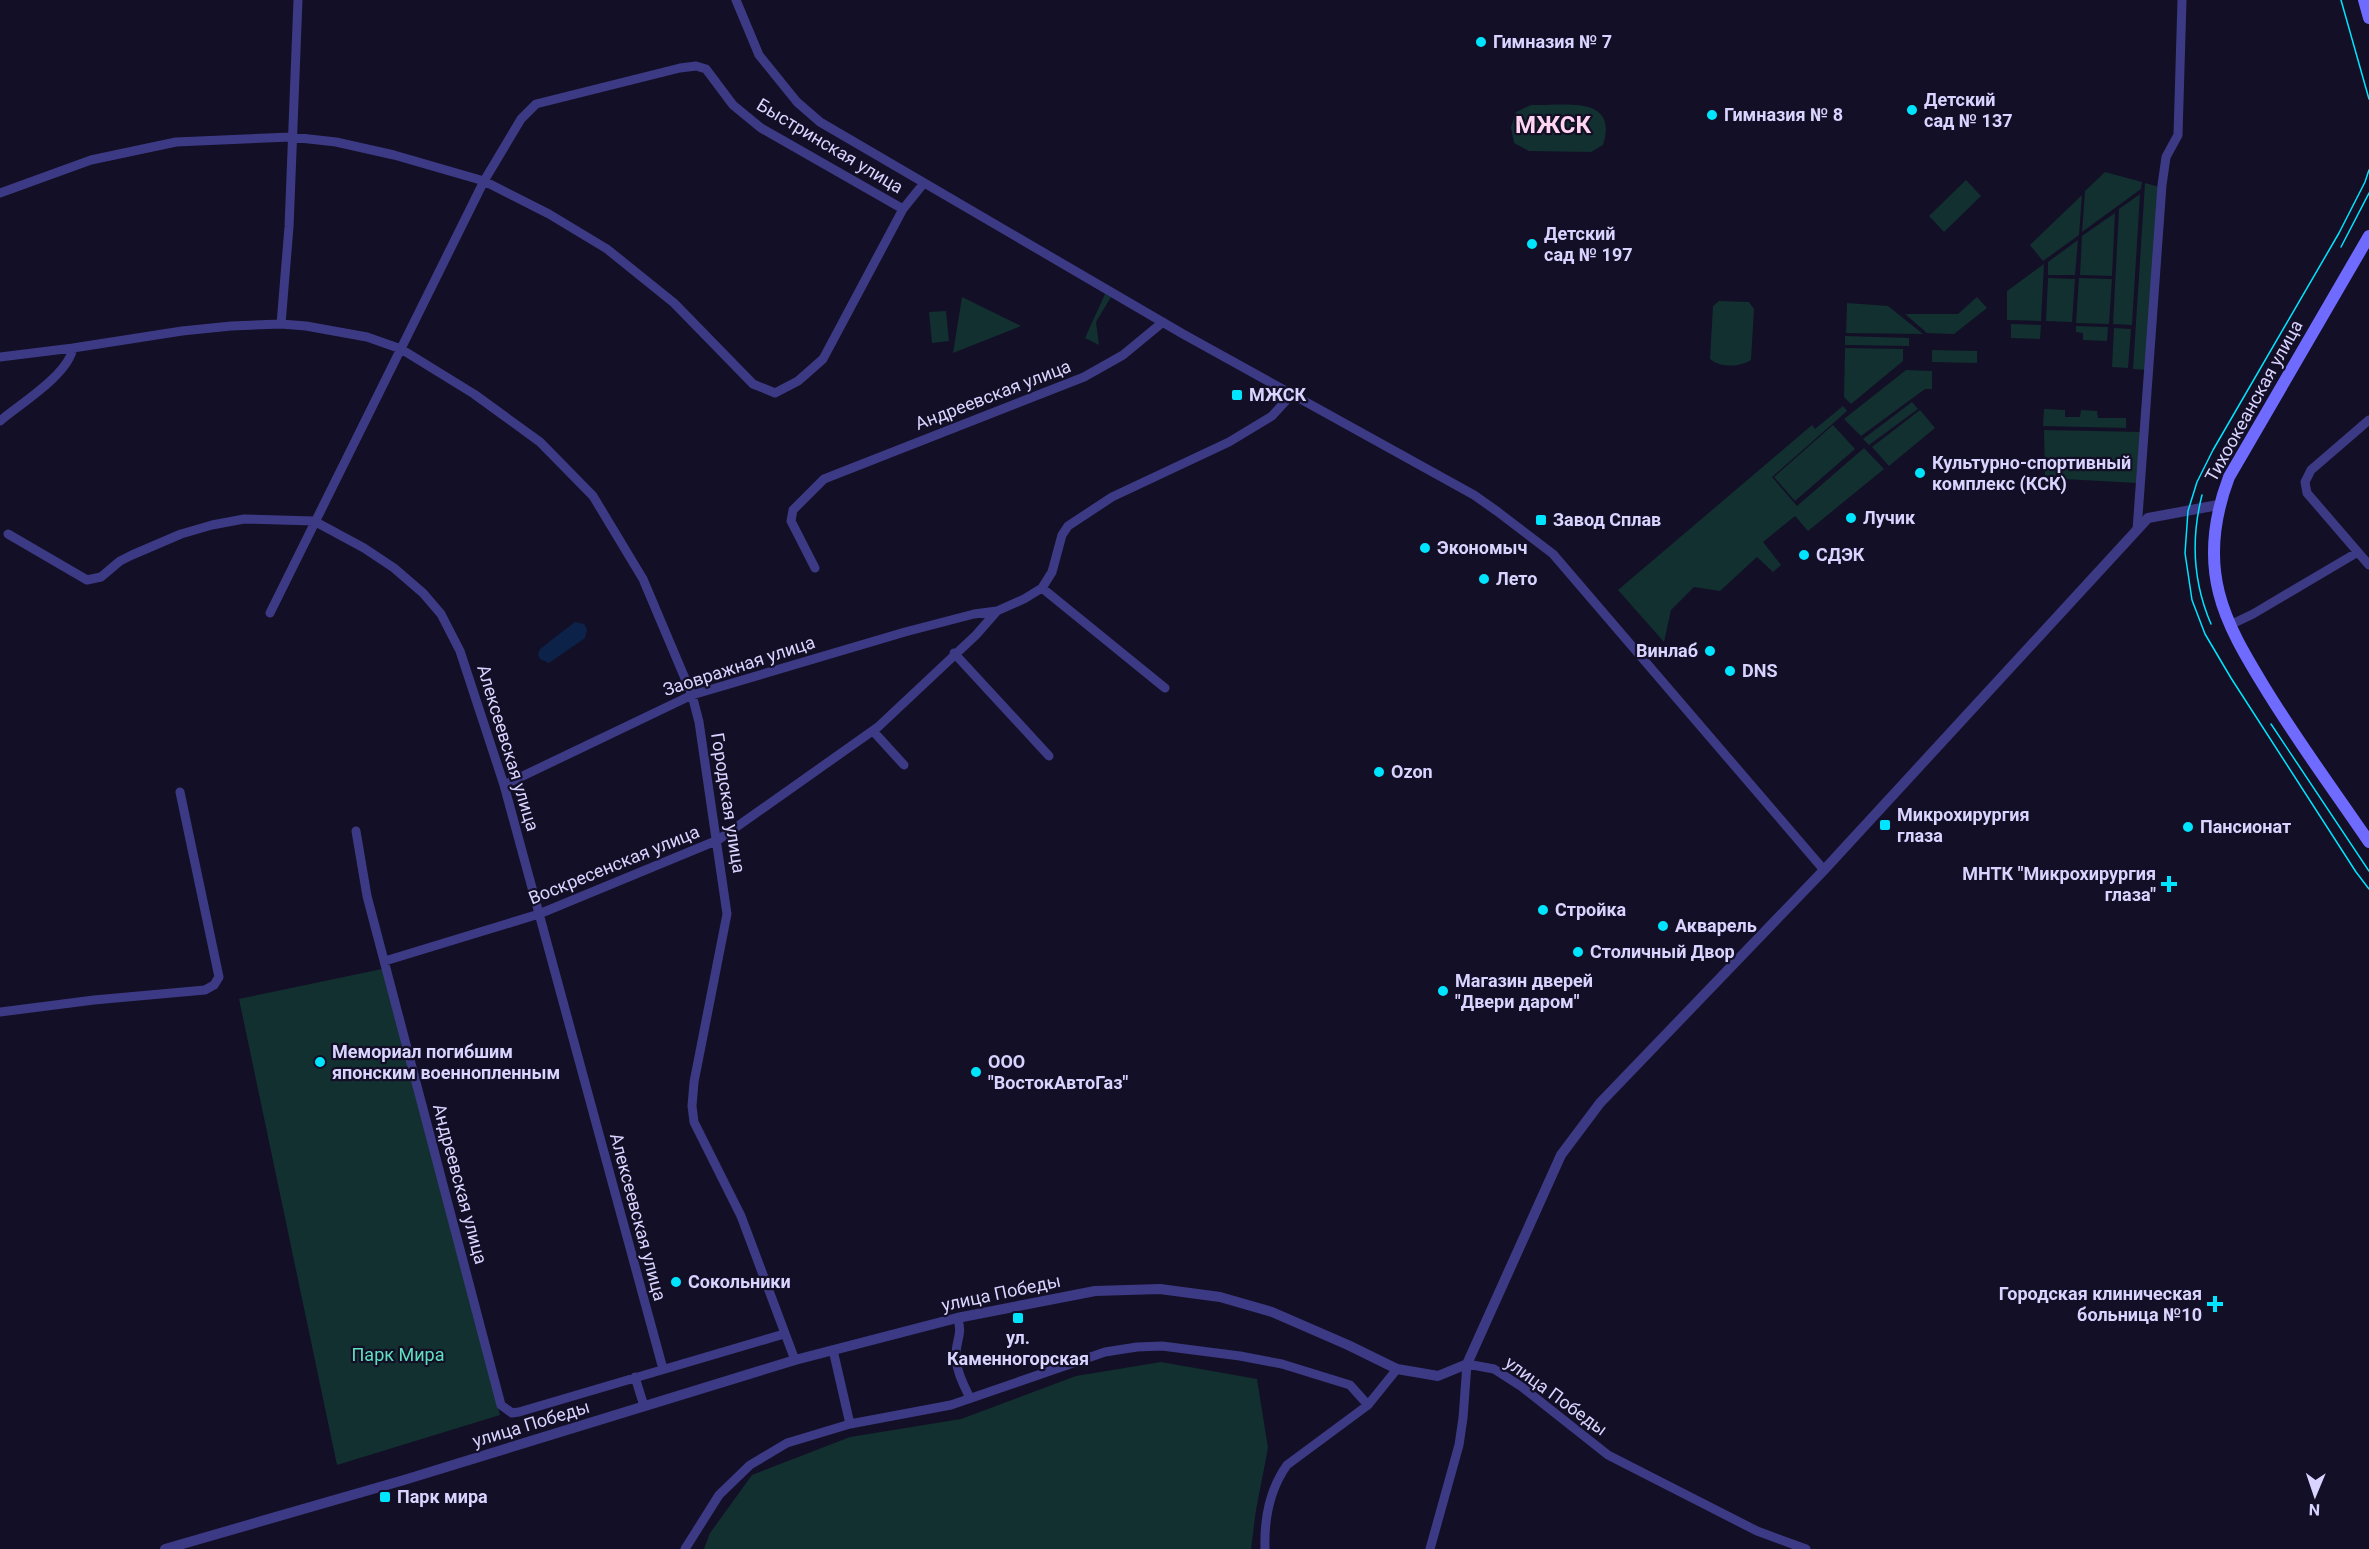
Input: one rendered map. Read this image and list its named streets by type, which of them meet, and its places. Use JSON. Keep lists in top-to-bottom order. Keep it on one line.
{"streets":{"main road":["Тихоокеанская улица"],"street":["Быстринская улица","Андреевская улица","Заовражная улица","Алексеевская улица","Городская улица","Воскресенская улица","улица Победы"]},"crossings":[["Быстринская улица","Алексеевская улица"],["Быстринская улица","Городская улица"],["Андреевская улица","Воскресенская улица"],["Заовражная улица","Алексеевская улица"],["Заовражная улица","Городская улица"],["Заовражная улица","Воскресенская улица"],["Алексеевская улица","Воскресенская улица"],["Городская улица","Воскресенская улица"],["Городская улица","улица Победы"]],"districts":["МЖСК"],"parks":["Парк Мира"],"places":{"other":["Гимназия № 7","Детский сад № 137","Гимназия № 8","Детский сад № 197","Культурно-спортивный комплекс (КСК)","Лучик","Экономыч","СДЭК","Лето","Винлаб","DNS","Ozon","Пансионат","Стройка","Акварель","Столичный Двор","Магазин дверей \"Двери даром\"","Мемориал погибшим японским военнопленным","ООО \"ВостокАвтоГаз\"","Сокольники"],"transit":["МЖСК","Завод Сплав","Микрохирургия глаза","ул. Каменногорская","Парк мира"],"health":["МНТК \"Микрохирургия глаза\"","Городская клиническая больница №10"]},"north":"bottom"}
